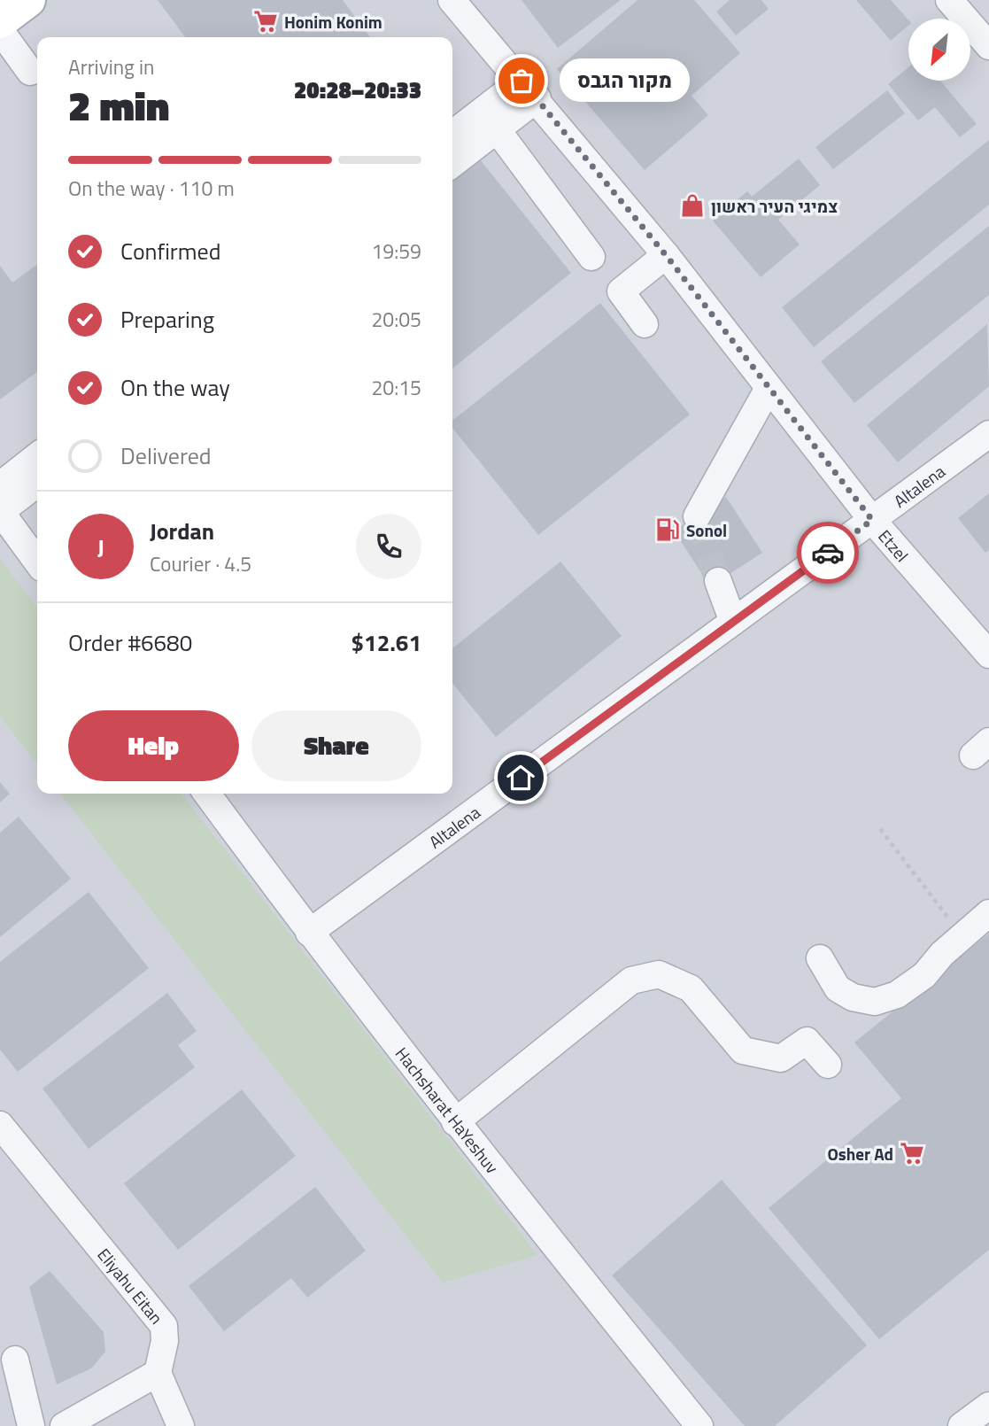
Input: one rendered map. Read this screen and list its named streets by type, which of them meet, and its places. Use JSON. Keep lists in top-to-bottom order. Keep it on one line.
{"streets":{"street":["Altalena","Etzel","Hachsharat HaYeshuv","Eliyahu Eitan"]},"crossings":[["Altalena","Etzel"],["Altalena","Hachsharat HaYeshuv"]],"places":{"supermarket":["Honim Konim","Osher Ad"],"other":["מקור הגבס"],"shop":["צמיגי העיר ראשון"],"fuel station":["Sonol"]},"north":"bottom left","page":{"heading":["2 min","Arriving in","20:28–20:33"],"panel":["Jordan","Courier · 4.5","Order #6680","$12.61"],"bubble":"מקור הגבס","bar":"On the way · 110 m","list":[["Confirmed","19:59"],["Preparing","20:05"],["On the way","20:15"],"Delivered"],"round":"J","buttons":["Help","Share"]}}
